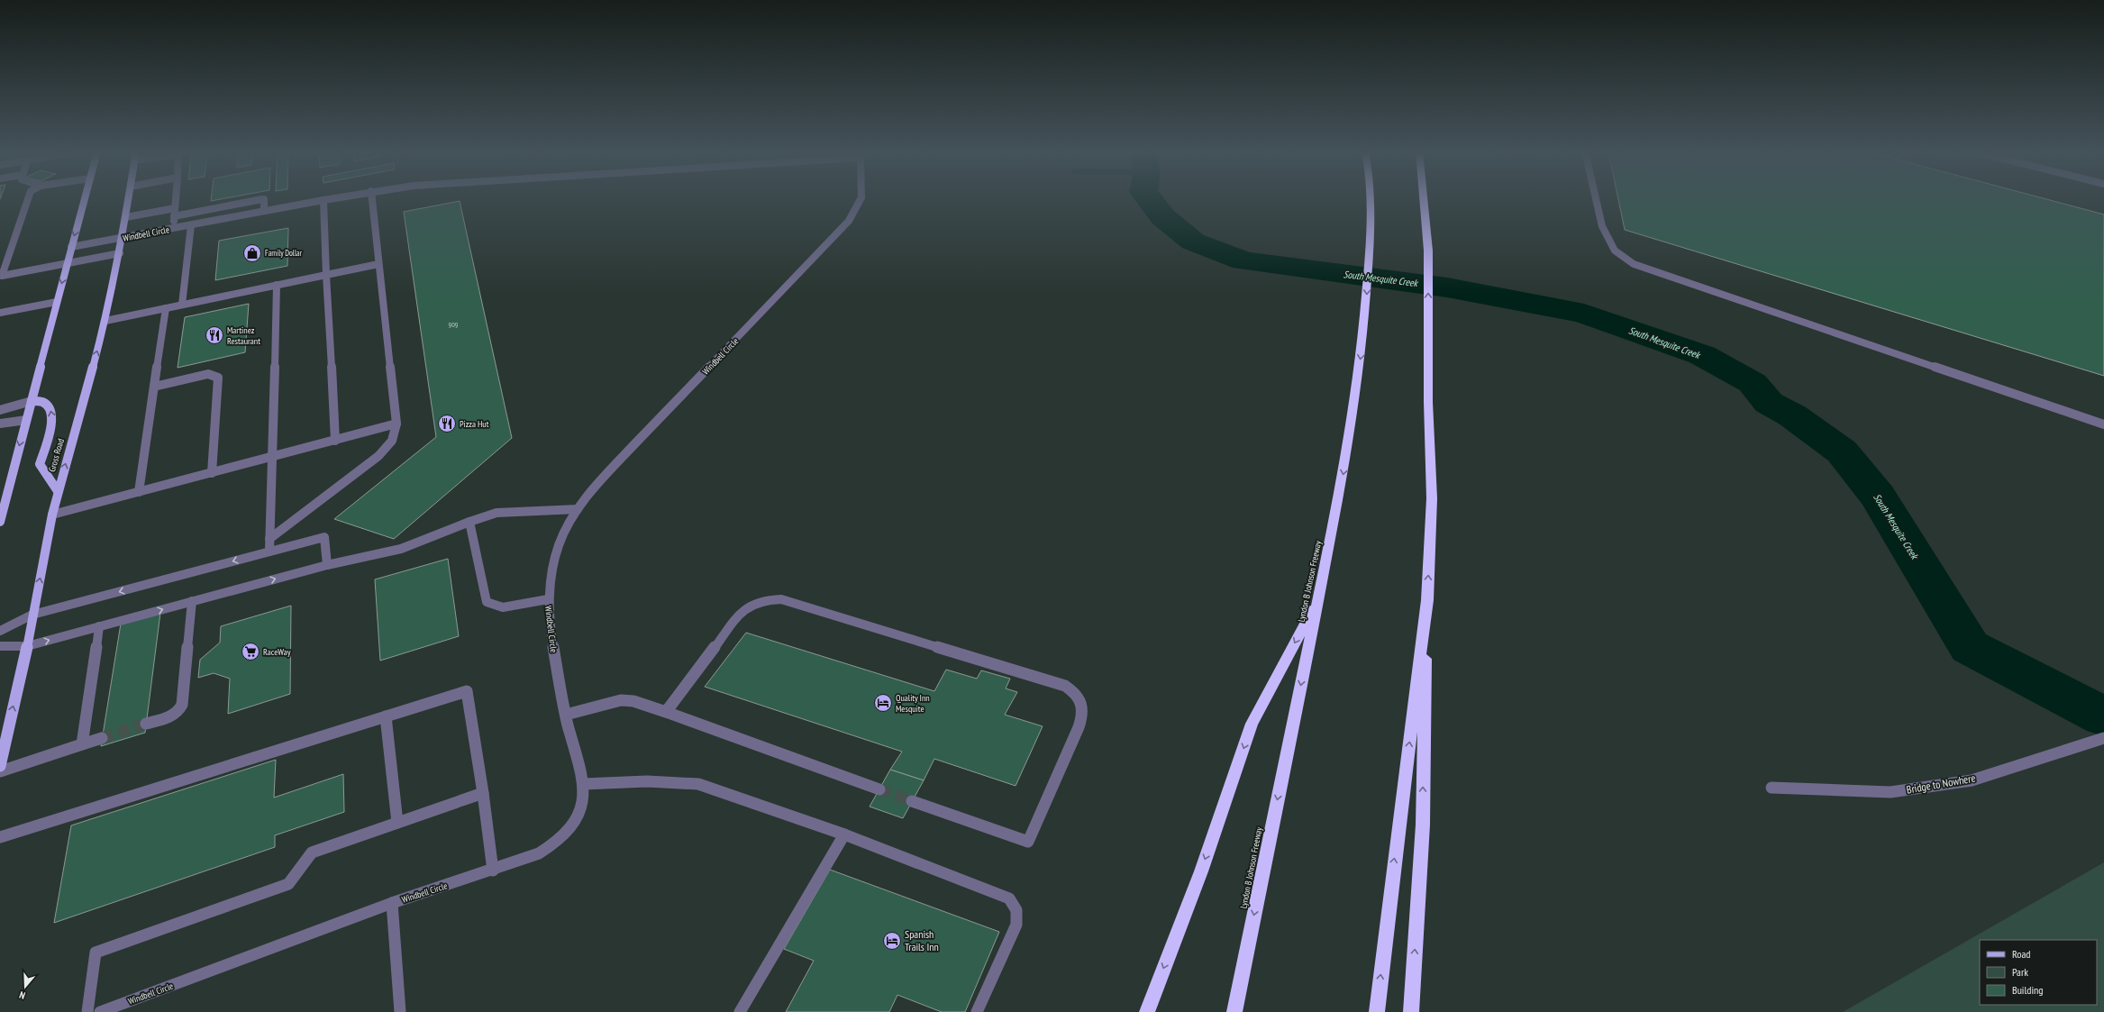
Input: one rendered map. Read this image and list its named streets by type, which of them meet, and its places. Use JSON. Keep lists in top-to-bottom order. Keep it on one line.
{"streets":{"highway":["Lyndon B Johnson Freeway"],"main road":["Gross Road"],"street":["Windbell Circle","Bridge to Nowhere"]},"crossings":[["Windbell Circle","Gross Road"]],"water":["South Mesquite Creek"],"places":{"shop":["Family Dollar"],"restaurant":["Martinez Restaurant","Pizza Hut"],"supermarket":["RaceWay"],"hotel":["Quality Inn Mesquite","Spanish Trails Inn"]},"house_numbers":["909"],"legend":["Road","Park","Building"],"north":"bottom"}
